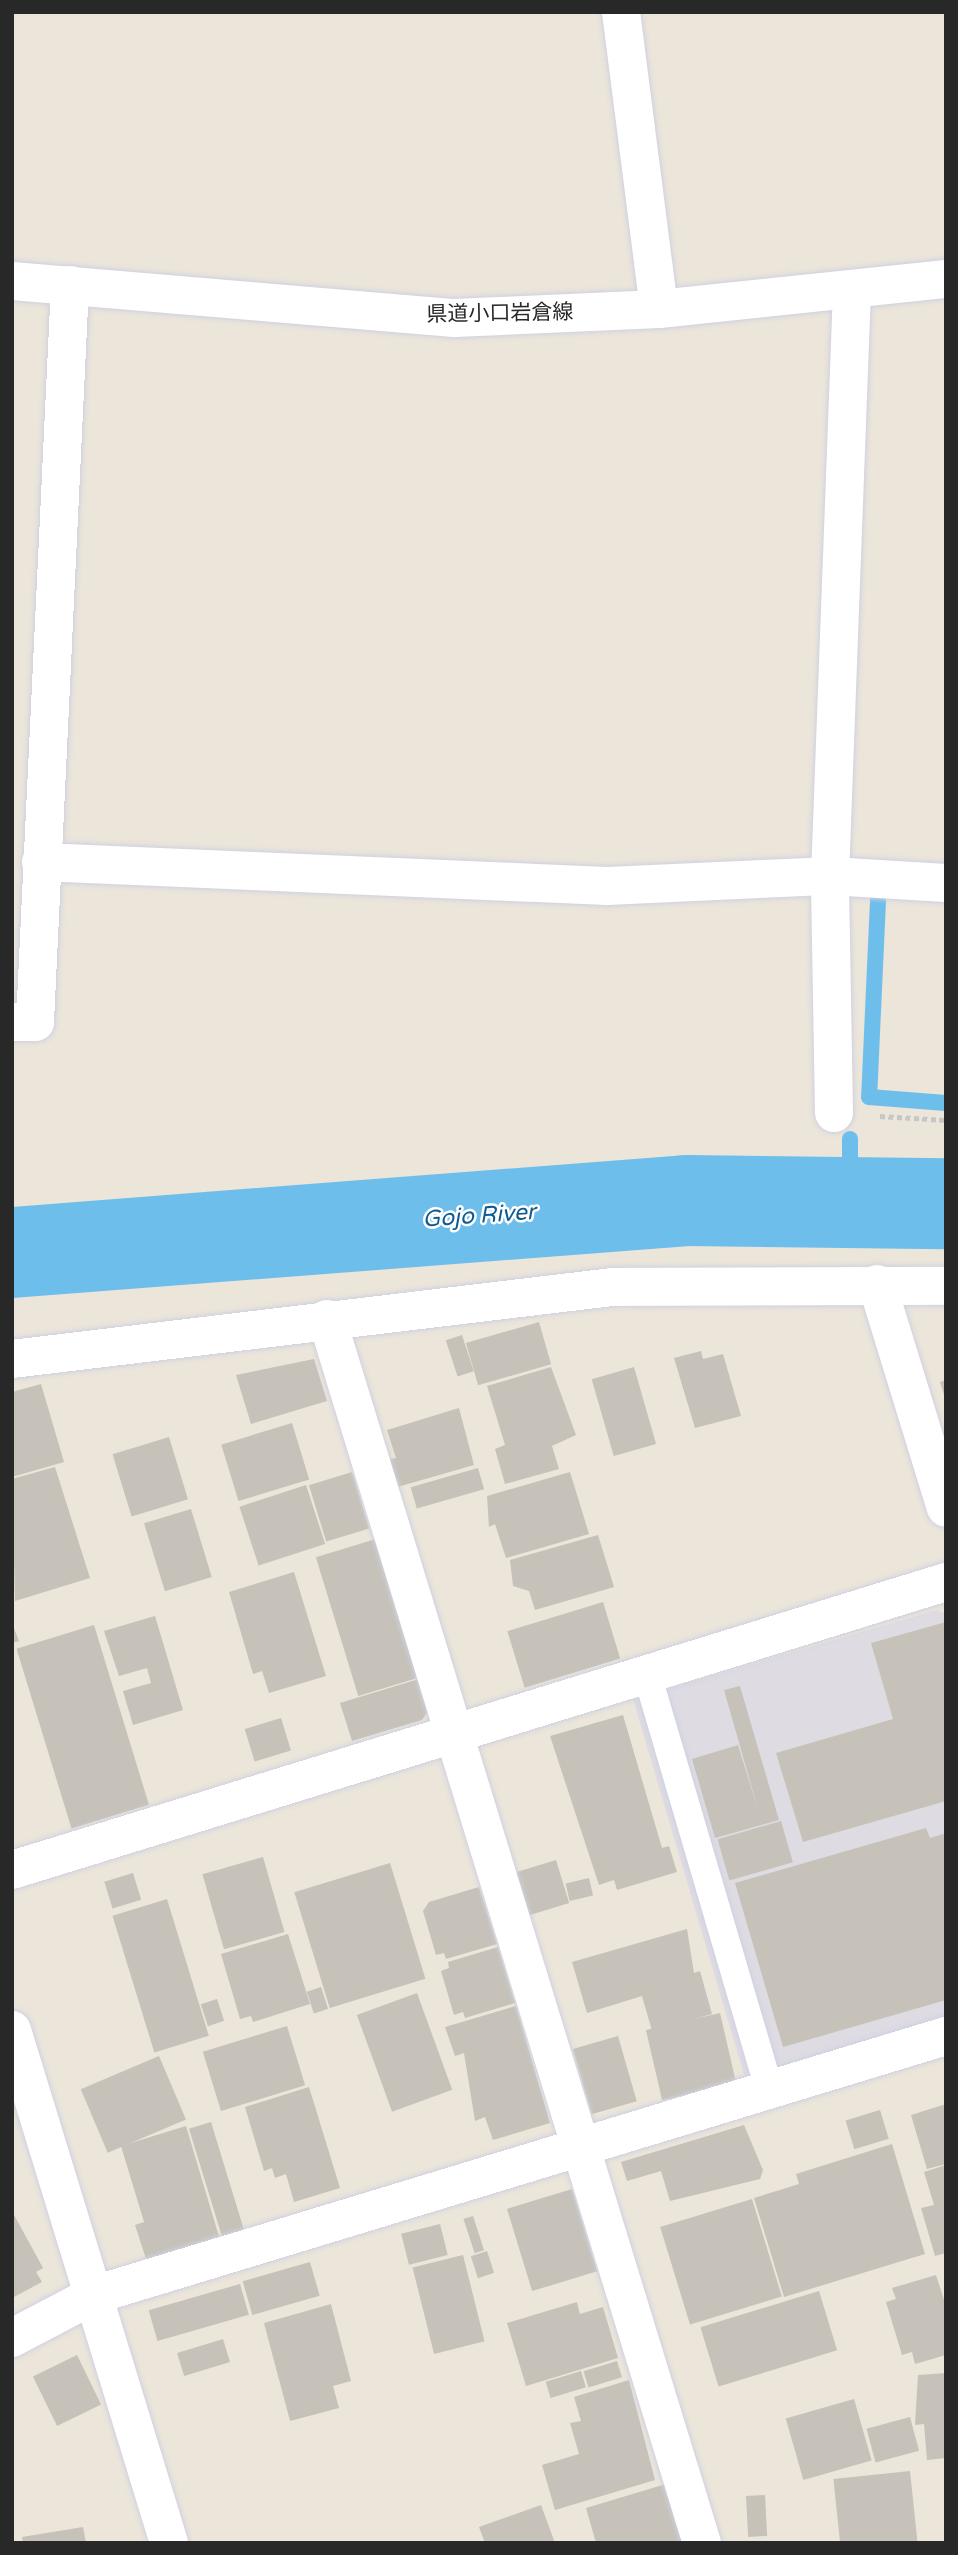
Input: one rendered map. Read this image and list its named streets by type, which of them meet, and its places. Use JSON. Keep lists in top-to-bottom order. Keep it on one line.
{"streets":{"street":["県道小口岩倉線"]},"water":["Gojo River"]}
